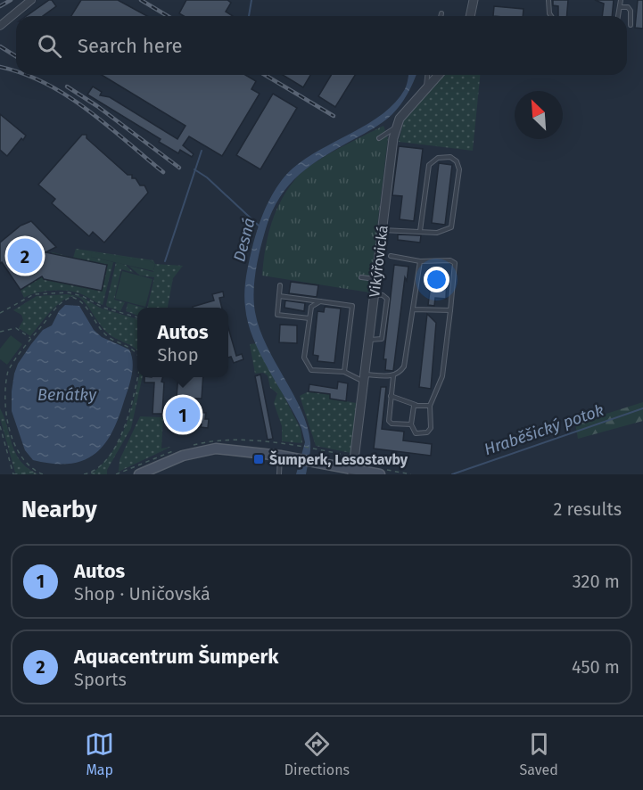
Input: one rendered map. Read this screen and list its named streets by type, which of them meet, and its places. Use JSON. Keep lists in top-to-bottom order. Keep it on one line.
{"streets":{"street":["Vikýřovická"]},"water":["Desná","Benátky","Hraběšický potok"],"places":{"transit":["Šumperk, Lesostavby"]},"north":"top left","page":{"search":"Search here","pins":["2","1"],"popup":["Autos","Shop"],"heading":["Nearby","2 results"],"list":[{"mark":"1","name":"Autos","note":"Shop · Uničovská","value":"320 m"},{"mark":"2","name":"Aquacentrum Šumperk","note":"Sports","value":"450 m"}],"nav":["Map","Directions","Saved"]}}
